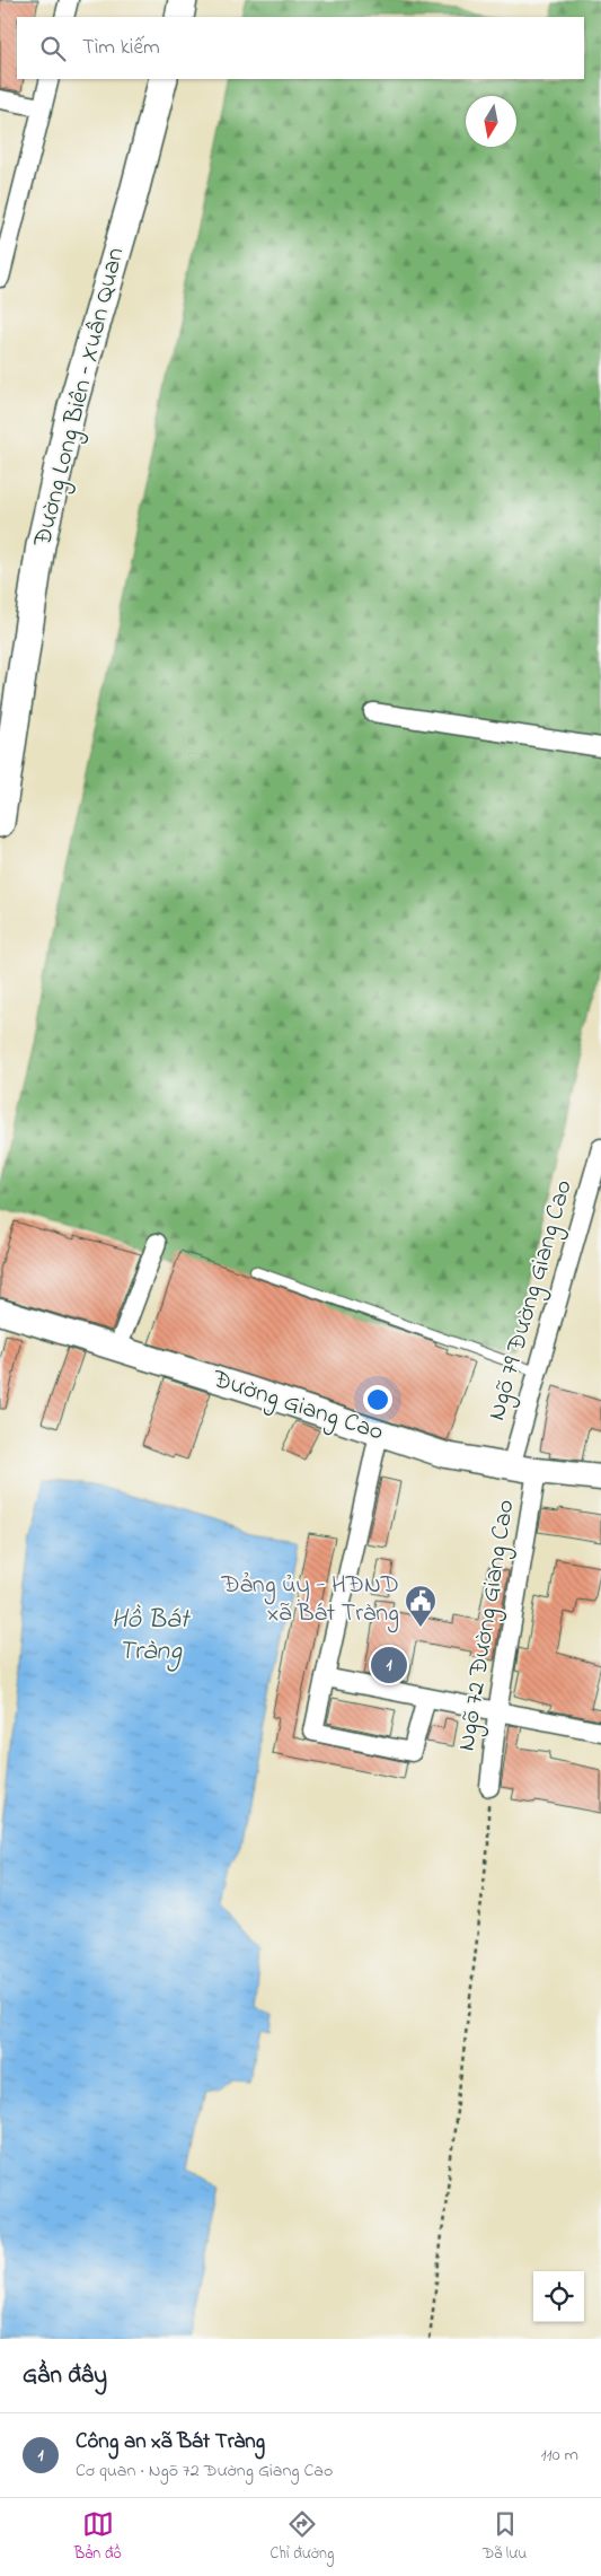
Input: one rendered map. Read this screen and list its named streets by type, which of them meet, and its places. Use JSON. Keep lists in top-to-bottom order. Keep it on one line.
{"streets":{"main road":["Đường Long Biên – Xuân Quan"],"street":["Ngõ 79 Đường Giang Cao","Đường Giang Cao","Ngõ 72 Đường Giang Cao"]},"crossings":[["Ngõ 79 Đường Giang Cao","Đường Giang Cao"],["Đường Giang Cao","Ngõ 72 Đường Giang Cao"]],"water":["Hồ Bát Tràng"],"places":{"public building":["Đảng ủy - HĐND xã Bát Tràng"]},"north":"bottom","page":{"search":"Tìm kiếm","pins":"1","heading":"Gần đây","list":[{"mark":"1","name":"Công an xã Bát Tràng","note":"Cơ quan · Ngõ 72 Đường Giang Cao","value":"110 m"}],"nav":["Bản đồ","Chỉ đường","Đã lưu"]}}
